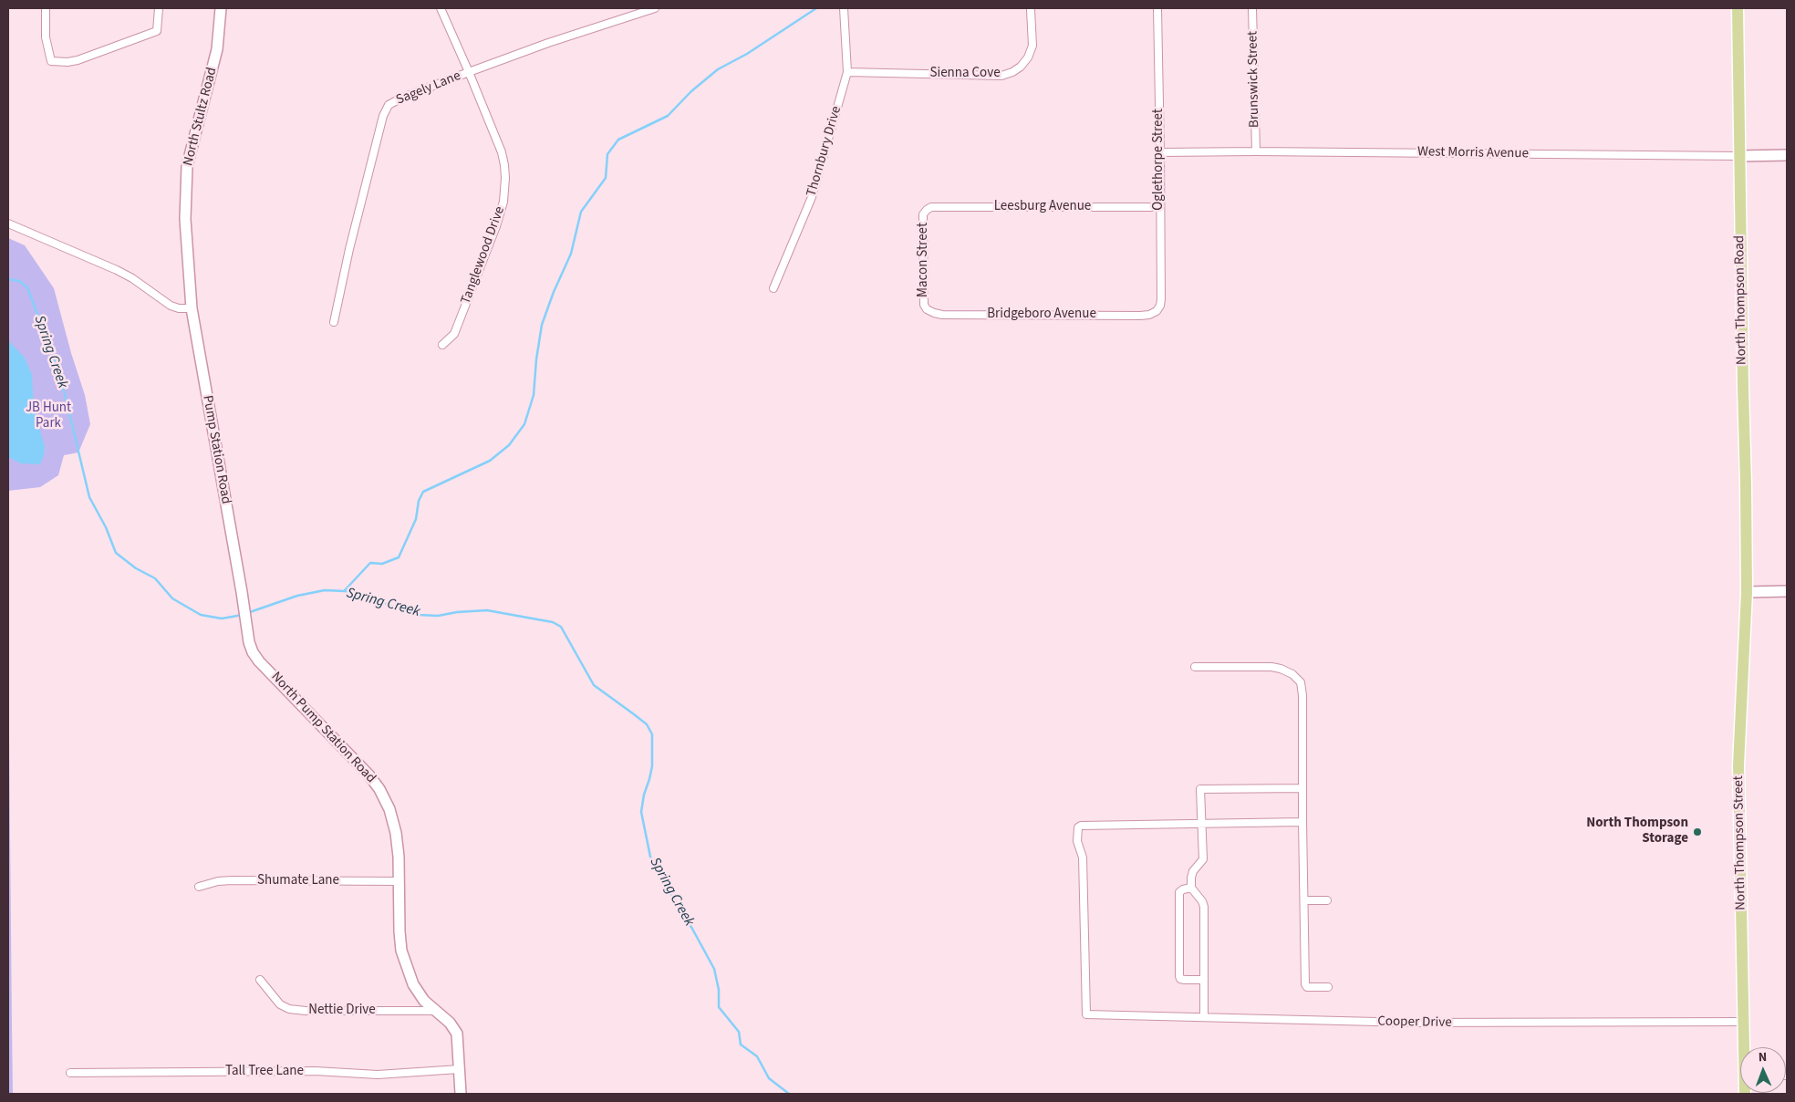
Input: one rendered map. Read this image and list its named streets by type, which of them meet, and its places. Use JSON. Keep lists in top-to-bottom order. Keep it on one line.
{"streets":{"main road":["North Thompson Road","North Thompson Street"],"street":["Sienna Cove","Brunswick Street","Sagely Lane","North Stultz Road","Thornbury Drive","West Morris Avenue","Oglethorpe Street","Leesburg Avenue","Tanglewood Drive","Macon Street","Bridgeboro Avenue","Pump Station Road","North Pump Station Road","Shumate Lane","Nettie Drive","Cooper Drive","Tall Tree Lane"]},"crossings":[["Sienna Cove","Thornbury Drive"],["Brunswick Street","West Morris Avenue"],["Sagely Lane","Tanglewood Drive"],["North Stultz Road","Pump Station Road"],["West Morris Avenue","Oglethorpe Street"],["West Morris Avenue","North Thompson Road"],["Oglethorpe Street","Leesburg Avenue"],["Oglethorpe Street","Bridgeboro Avenue"],["Leesburg Avenue","Macon Street"],["Macon Street","Bridgeboro Avenue"],["North Thompson Road","North Thompson Street"],["Pump Station Road","North Pump Station Road"],["North Pump Station Road","Shumate Lane"],["North Pump Station Road","Nettie Drive"],["North Pump Station Road","Tall Tree Lane"],["North Thompson Street","Cooper Drive"]],"water":["Spring Creek"],"parks":["JB Hunt Park"],"places":["North Thompson Storage"],"north":"top"}
